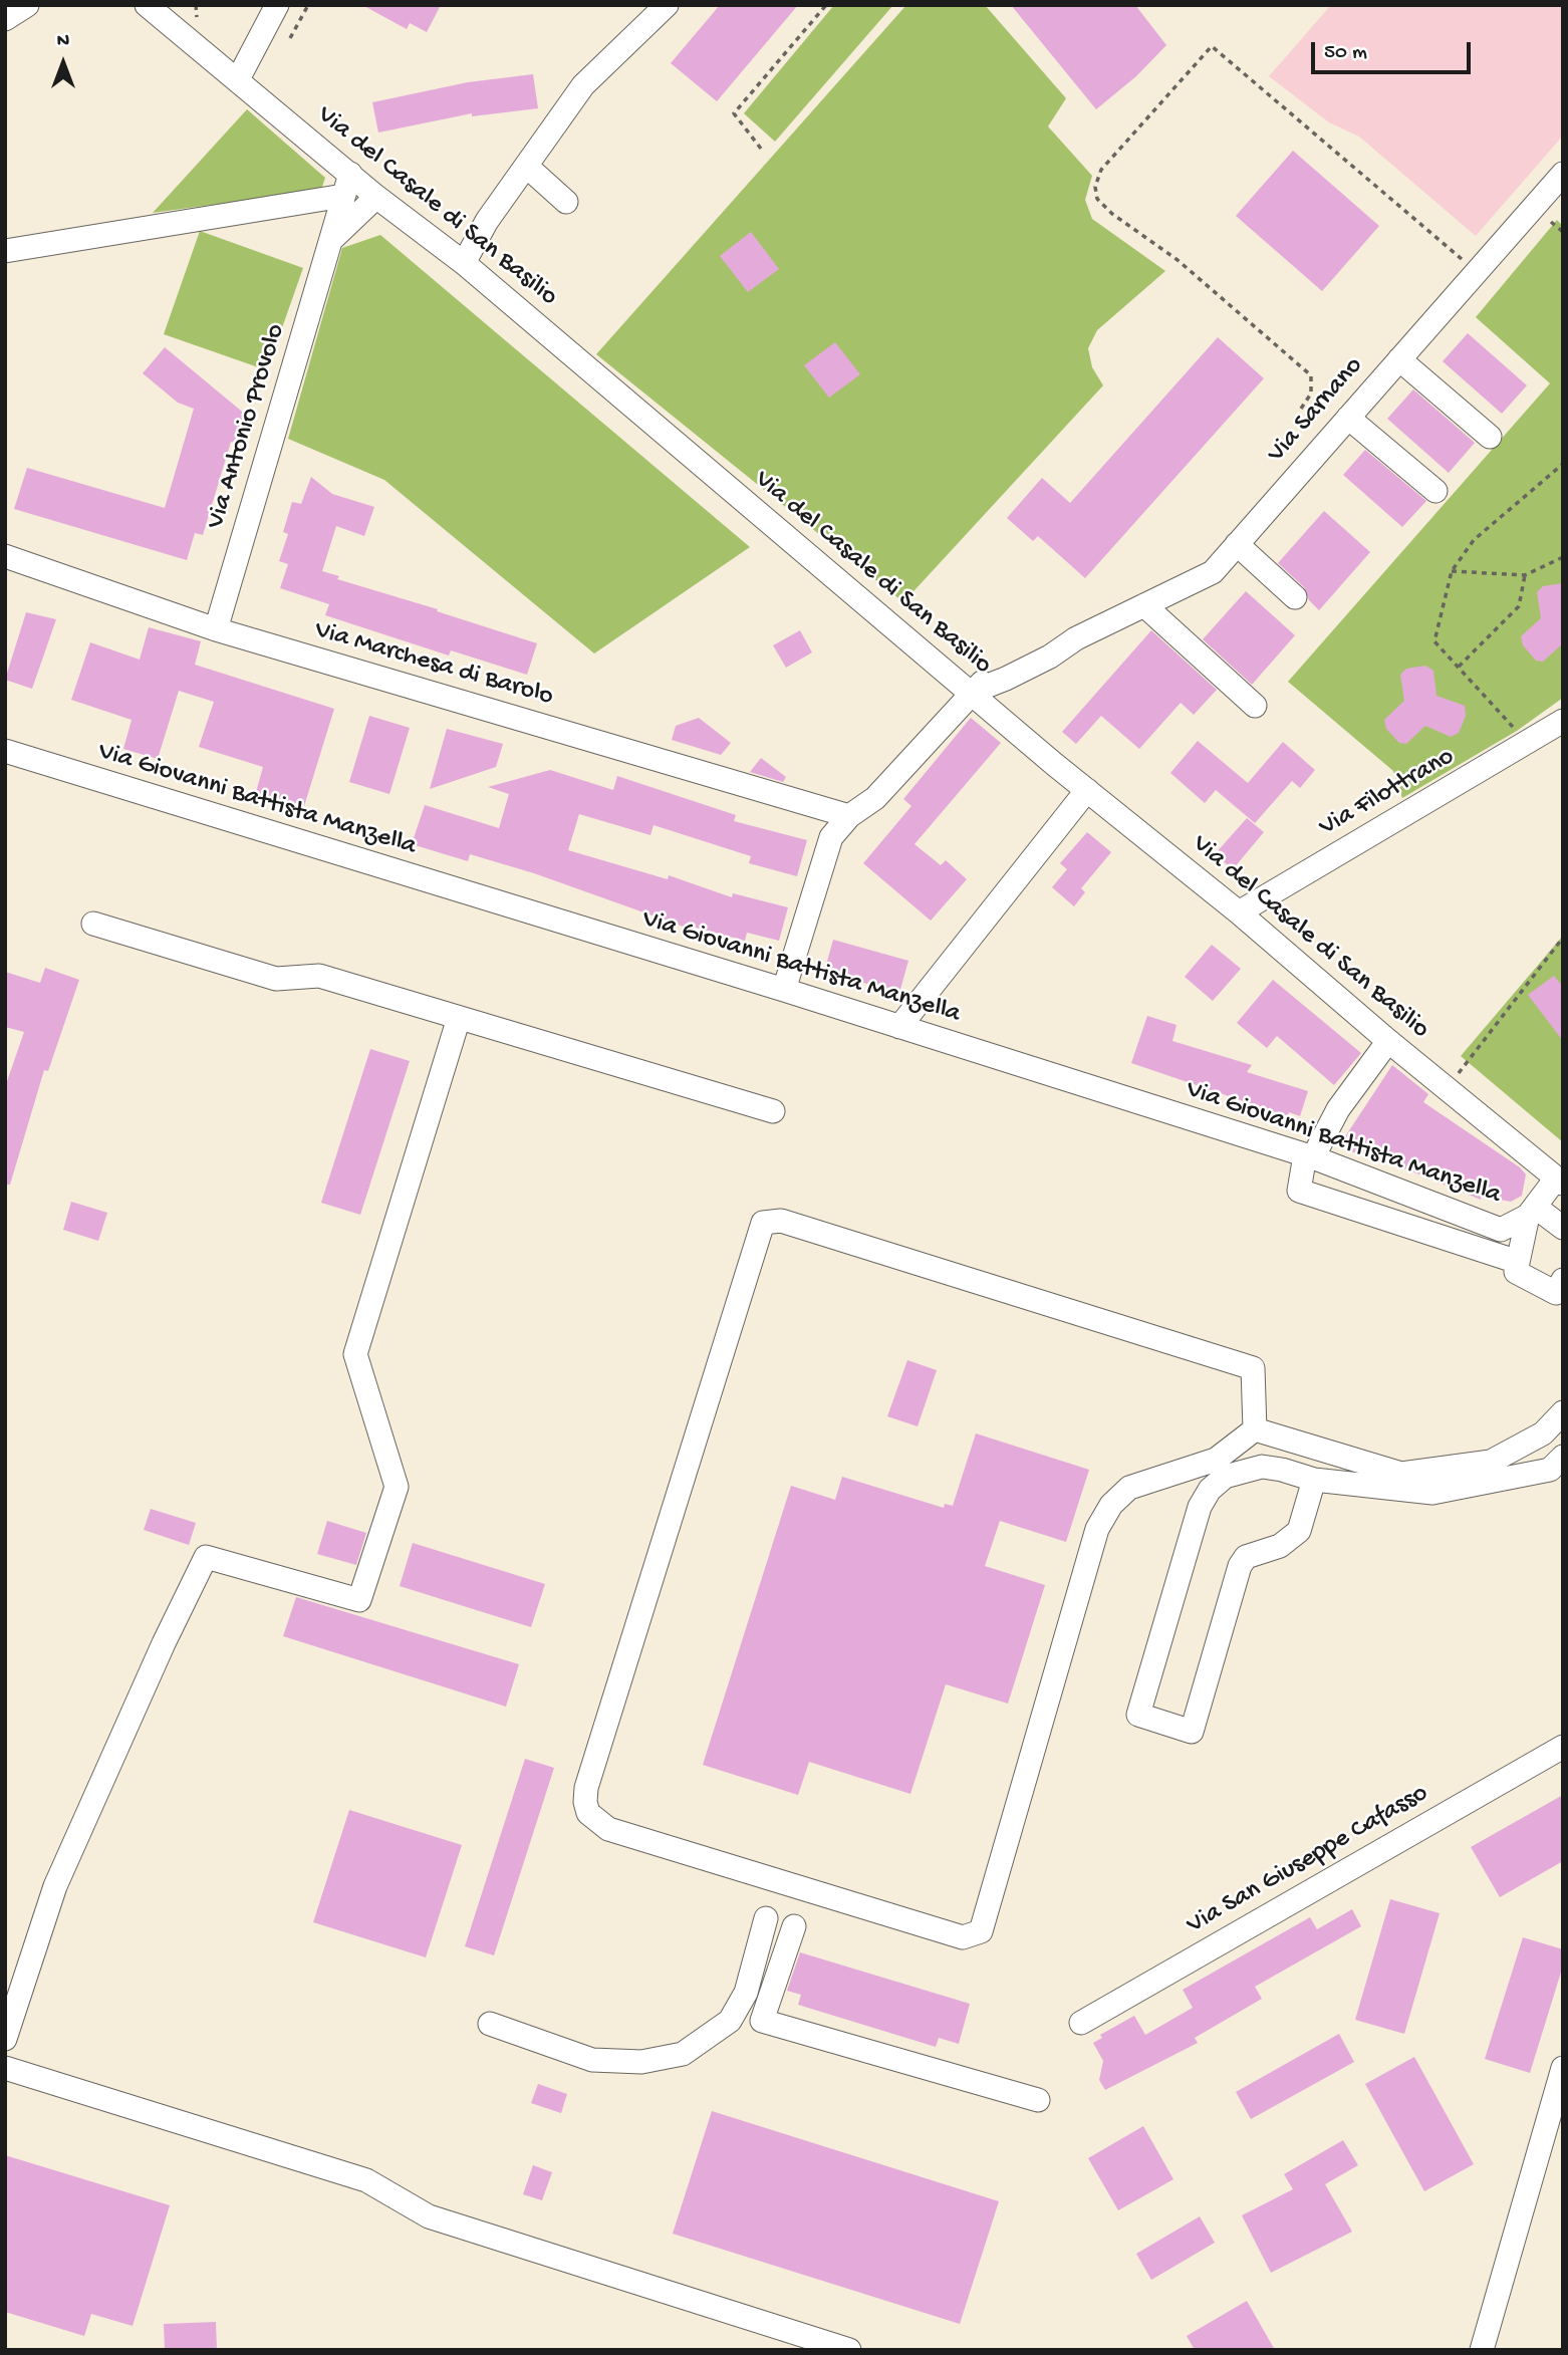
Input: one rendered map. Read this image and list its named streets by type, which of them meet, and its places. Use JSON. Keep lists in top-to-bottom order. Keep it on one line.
{"streets":{"street":["Via del Casale di San Basilio","Via Sarnano","Via Antonio Provolo","Via Marchesa di Barolo","Via Filottrano","Via Giovanni Battista Manzella","Via San Giuseppe Cafasso"]},"crossings":[["Via del Casale di San Basilio","Via Sarnano"],["Via del Casale di San Basilio","Via Antonio Provolo"],["Via del Casale di San Basilio","Via Filottrano"],["Via del Casale di San Basilio","Via Giovanni Battista Manzella"],["Via Sarnano","Via Marchesa di Barolo"],["Via Sarnano","Via Giovanni Battista Manzella"],["Via Antonio Provolo","Via Marchesa di Barolo"]],"scale_bar":"50 m","north":"top"}
